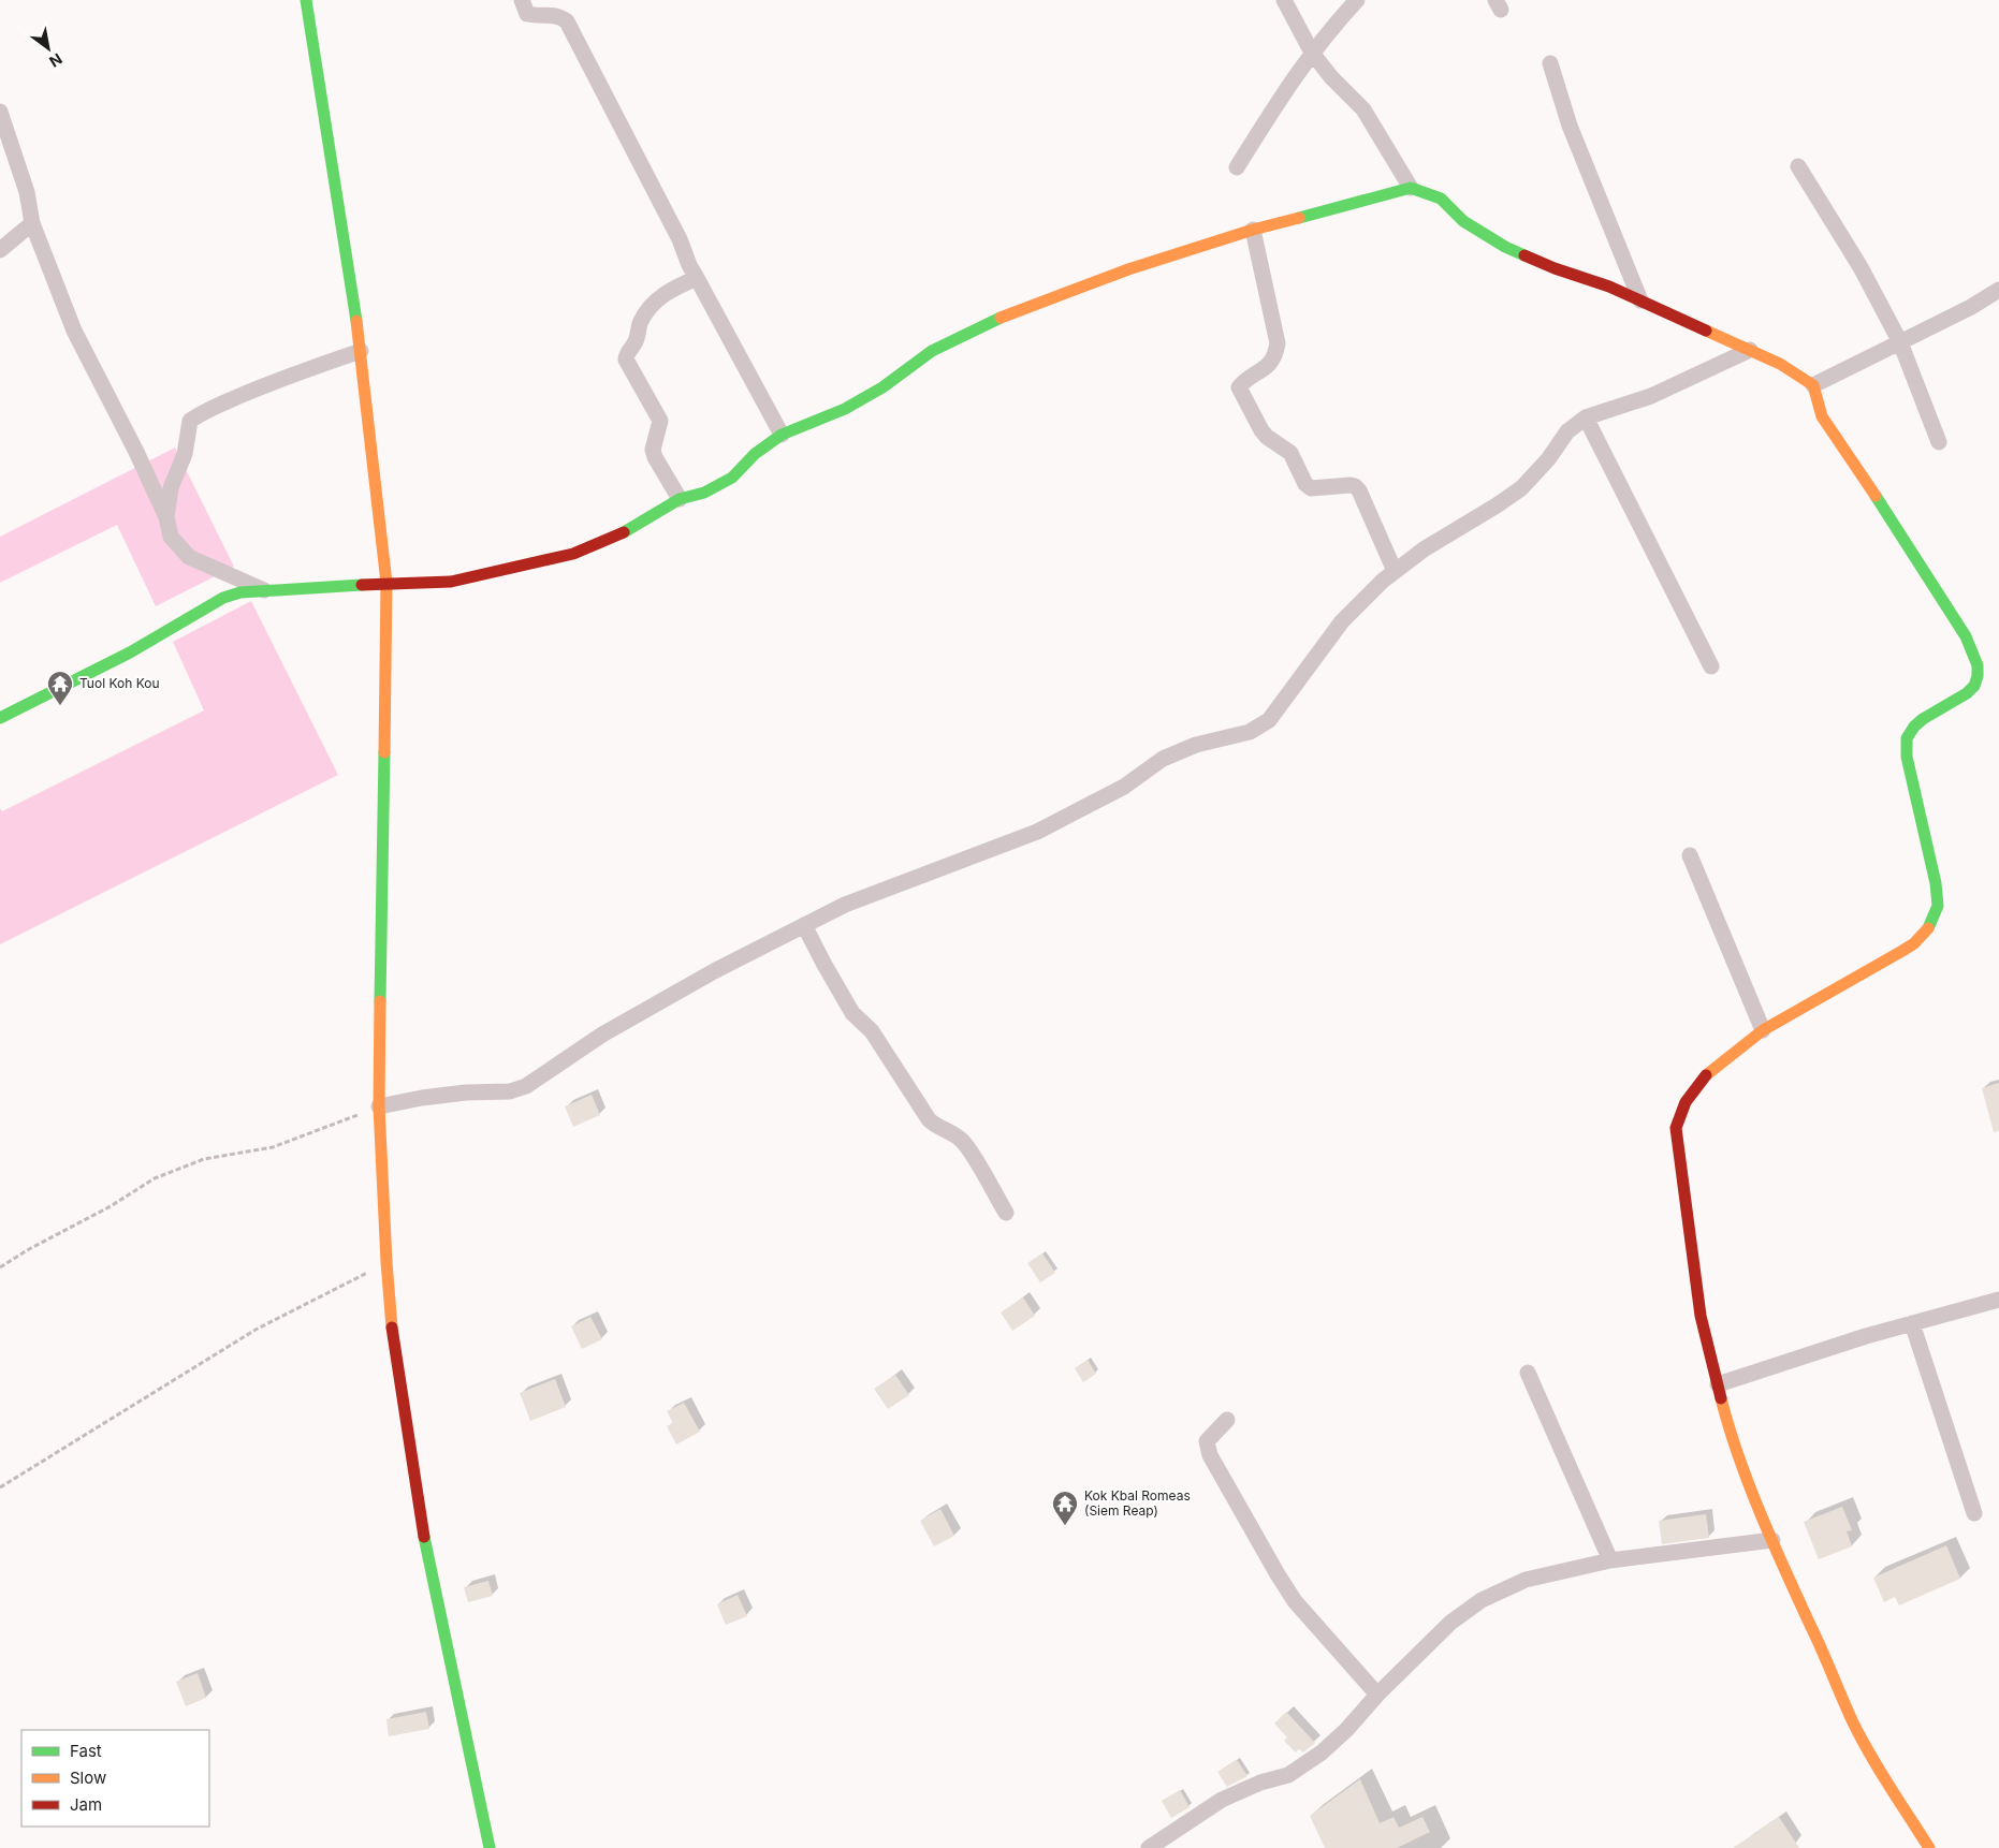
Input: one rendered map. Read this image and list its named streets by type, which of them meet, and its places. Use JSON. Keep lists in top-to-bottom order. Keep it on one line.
{"places":{"temple":["Tuol Koh Kou","Kok Kbal Romeas (Siem Reap)"]},"legend":["Fast","Slow","Jam"],"north":"bottom right"}
